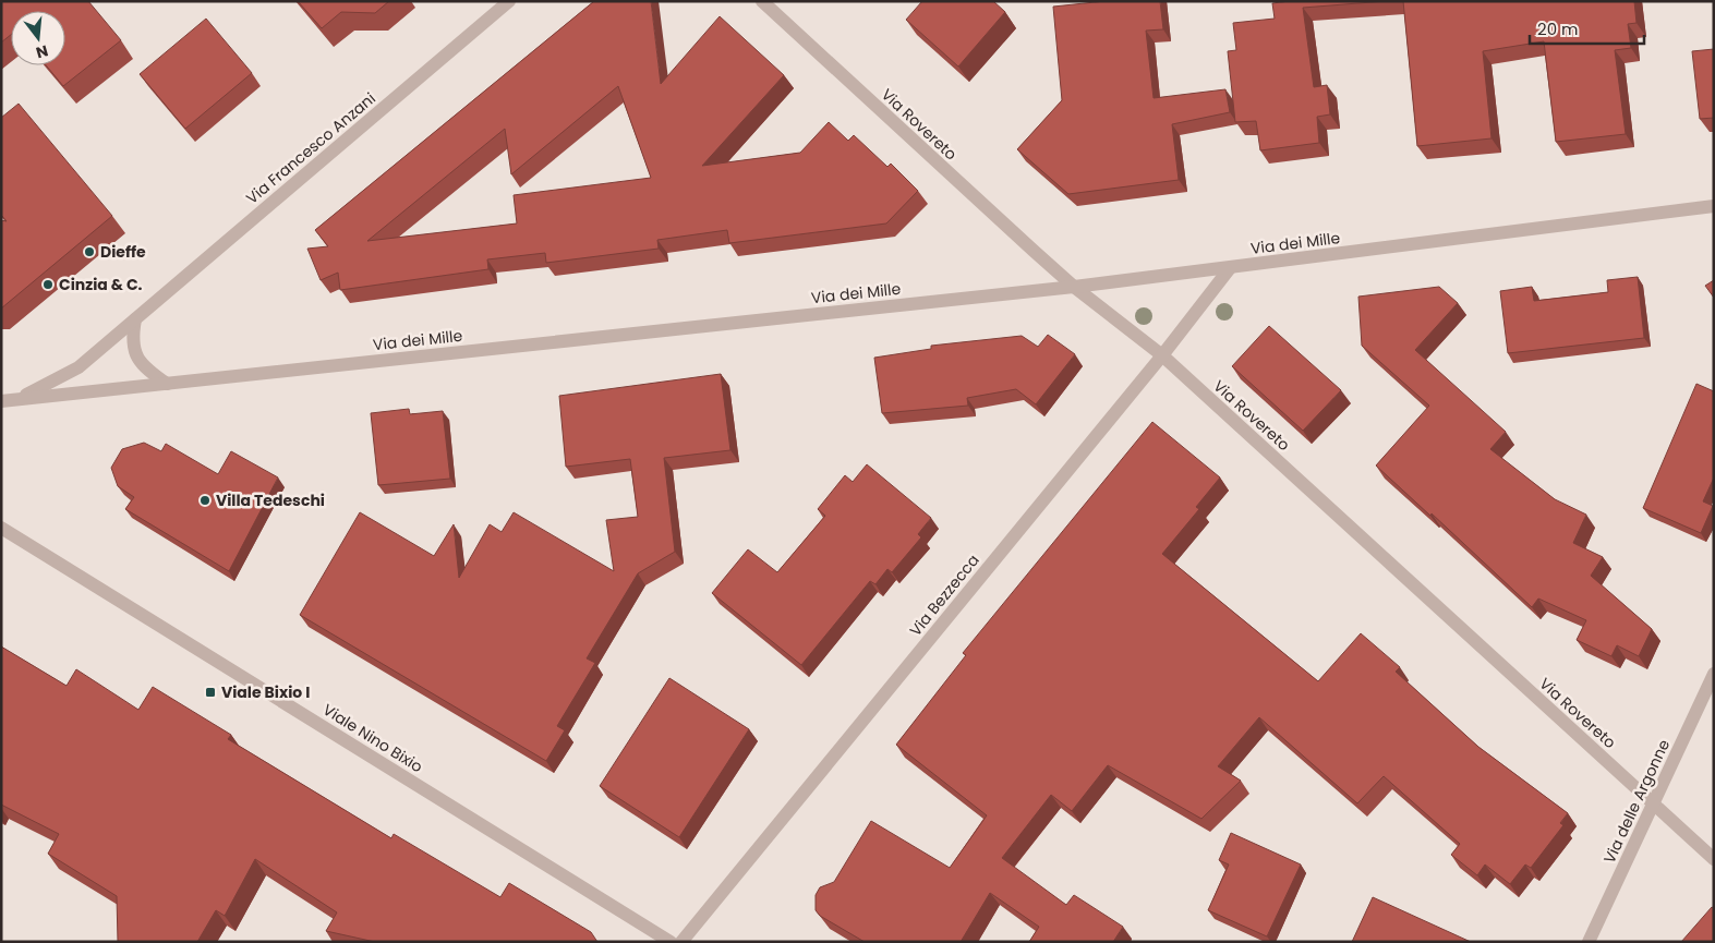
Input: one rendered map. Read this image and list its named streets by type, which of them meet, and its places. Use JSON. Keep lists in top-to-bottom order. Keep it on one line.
{"streets":{"street":["Via Rovereto","Via Francesco Anzani","Via dei Mille","Via Bezzecca","Viale Nino Bixio","Via delle Argonne"]},"crossings":[["Via Rovereto","Via dei Mille"],["Via Rovereto","Via Bezzecca"],["Via Rovereto","Via delle Argonne"],["Via Francesco Anzani","Via dei Mille"],["Via dei Mille","Via Bezzecca"]],"places":{"other":["Dieffe","Cinzia & C.","Villa Tedeschi"],"transit":["Viale Bixio I"]},"scale_bar":"20 m","north":"bottom"}
